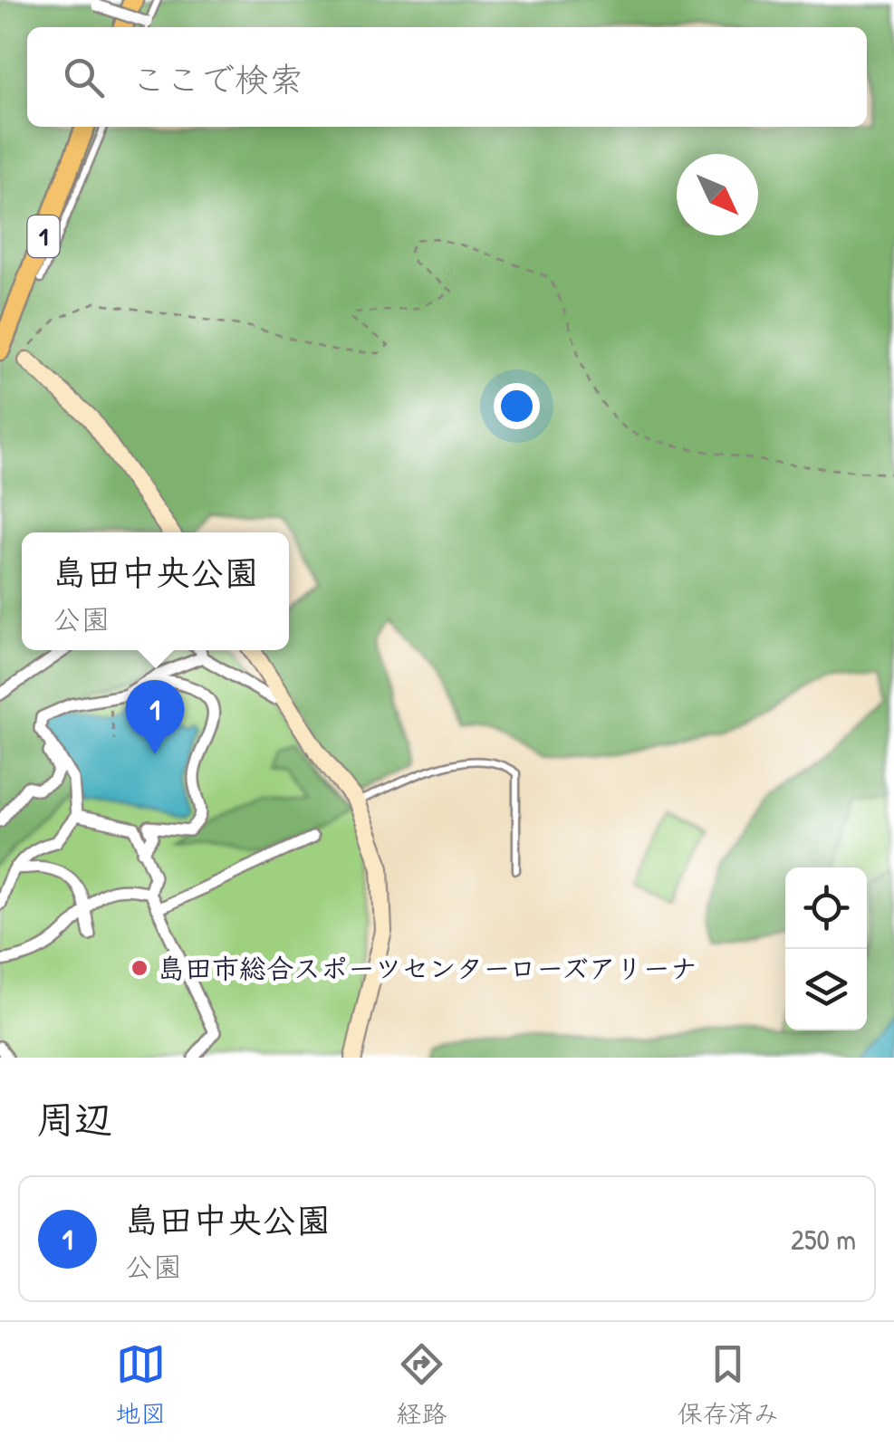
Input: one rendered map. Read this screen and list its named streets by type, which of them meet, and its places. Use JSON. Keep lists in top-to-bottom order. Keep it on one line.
{"streets":{"highway":["1"]},"places":["島田市総合スポーツセンターローズアリーナ"],"north":"bottom right","page":{"search":"ここで検索","popup":["島田中央公園","公園"],"pins":"1","heading":"周辺","list":[{"mark":"1","name":"島田中央公園","note":"公園","value":"250 m"}],"nav":["地図","経路","保存済み"]}}
